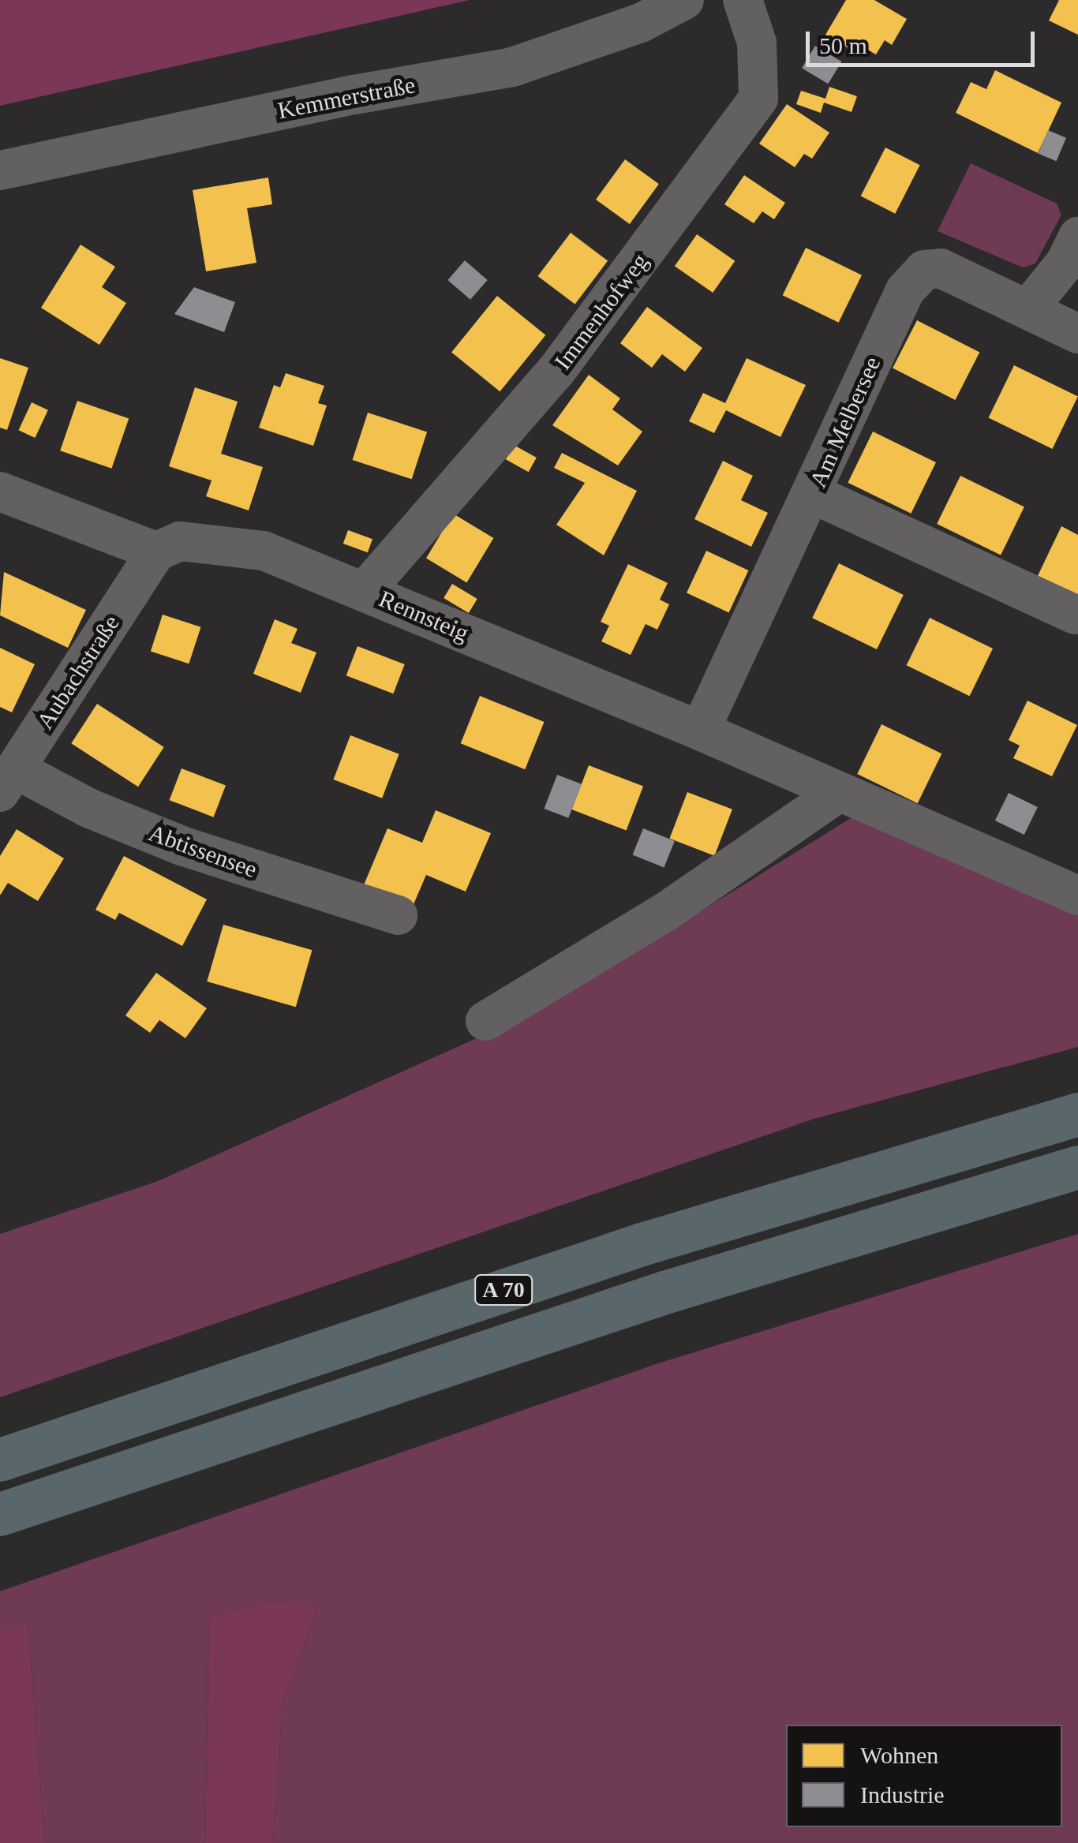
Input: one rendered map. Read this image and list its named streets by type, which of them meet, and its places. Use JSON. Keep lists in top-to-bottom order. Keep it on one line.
{"streets":{"highway":["A 70"],"street":["Kemmerstraße","Immenhofweg","Am Melbersee","Rennsteig","Aubachstraße","Abtissensee"]},"crossings":[["Immenhofweg","Rennsteig"],["Am Melbersee","Rennsteig"],["Rennsteig","Aubachstraße"],["Aubachstraße","Abtissensee"]],"legend":["Wohnen","Industrie"],"scale_bar":"50 m"}
